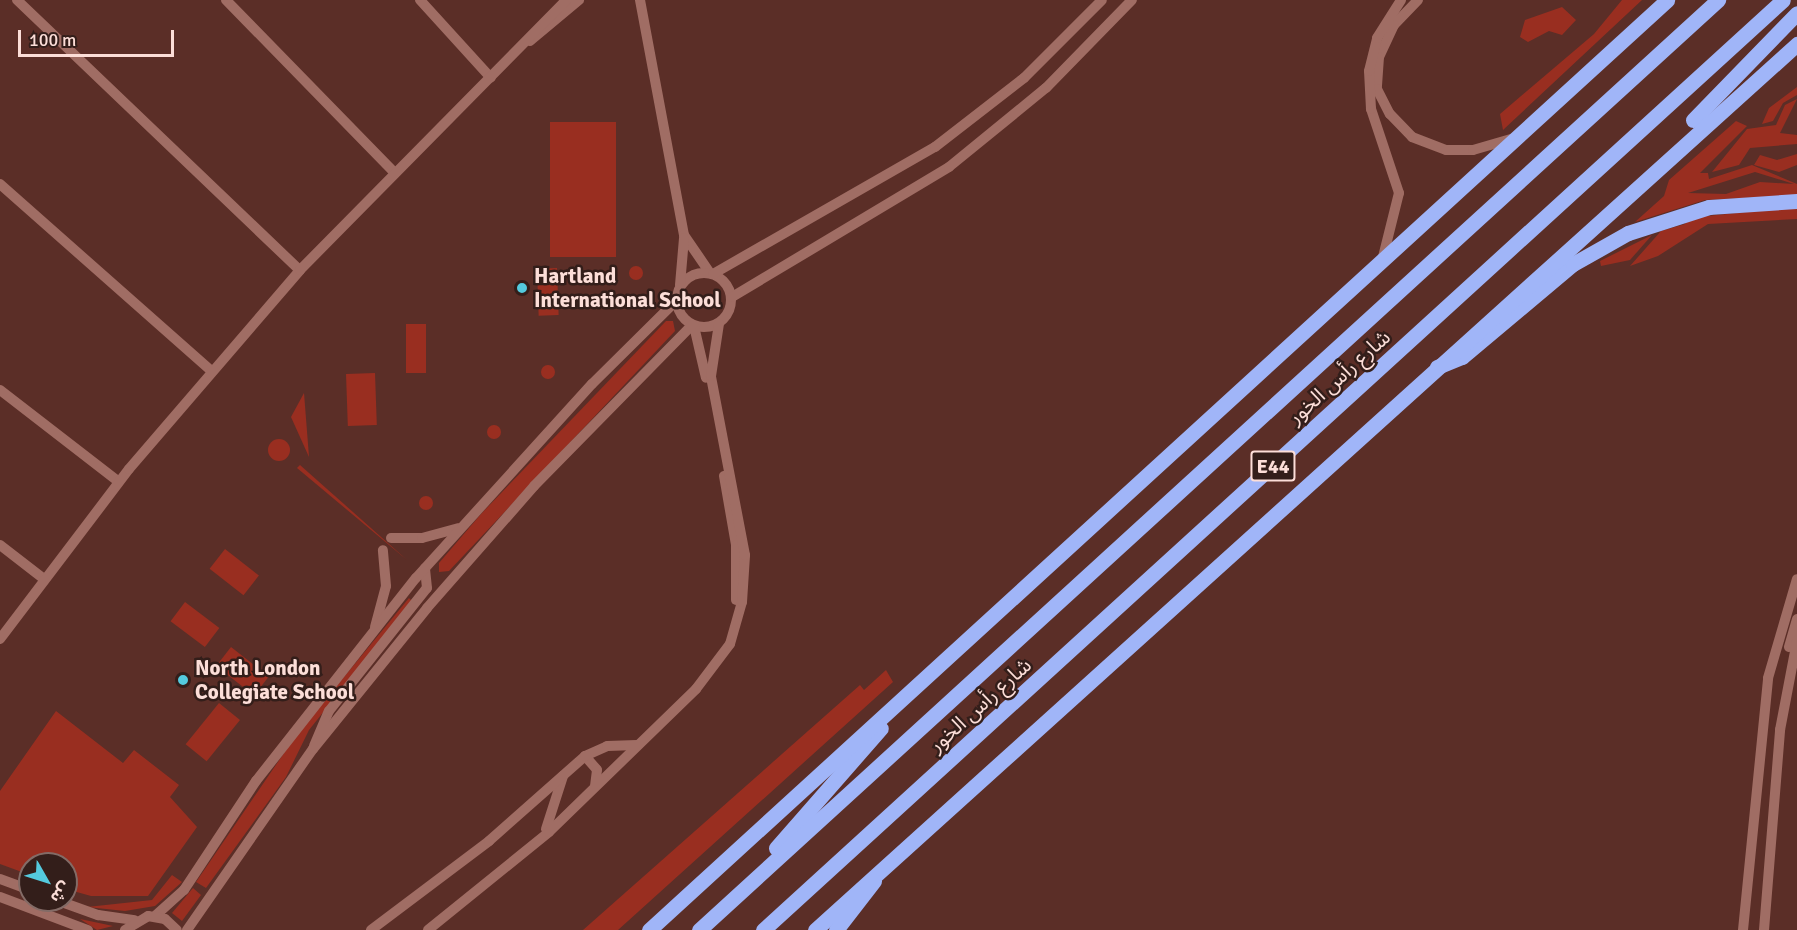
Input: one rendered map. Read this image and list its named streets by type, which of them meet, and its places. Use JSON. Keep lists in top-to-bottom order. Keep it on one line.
{"streets":{"highway":["شارع رأس الخور","E44"]},"places":["Hartland International School","North London Collegiate School"],"scale_bar":"100 m","north":"bottom right"}
